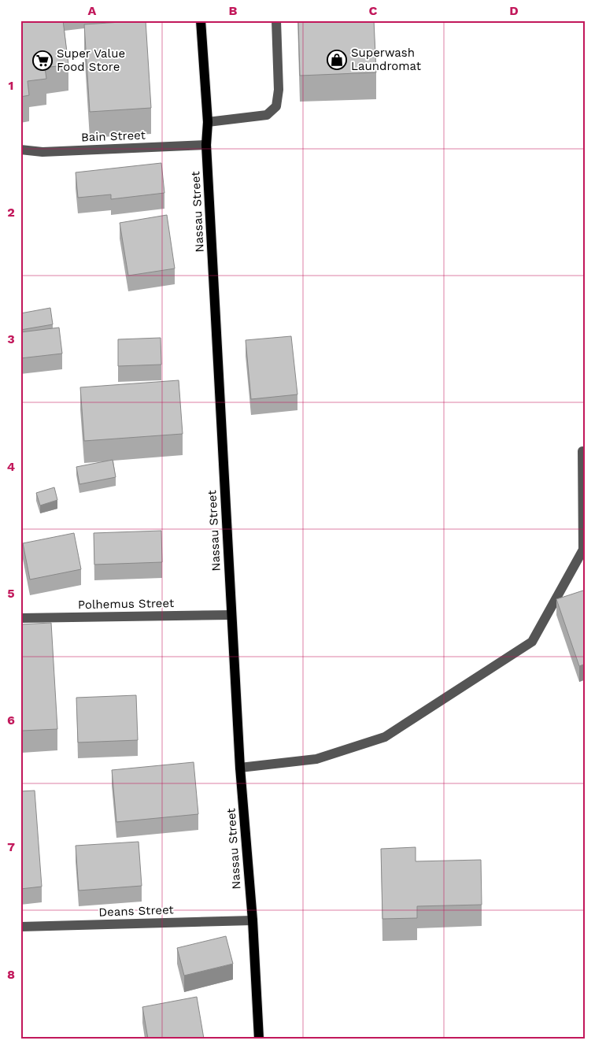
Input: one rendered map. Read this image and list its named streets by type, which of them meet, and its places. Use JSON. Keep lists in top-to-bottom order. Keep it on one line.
{"streets":{"main road":["Nassau Street"],"street":["Bain Street","Polhemus Street","Deans Street"]},"crossings":[["Bain Street","Nassau Street"],["Nassau Street","Polhemus Street"],["Nassau Street","Deans Street"]],"places":{"shop":["Superwash Laundromat"],"supermarket":["Super Value Food Store"]},"grid":{"columns":["A","B","C","D"],"rows":["1","2","3","4","5","6","7","8"]}}
